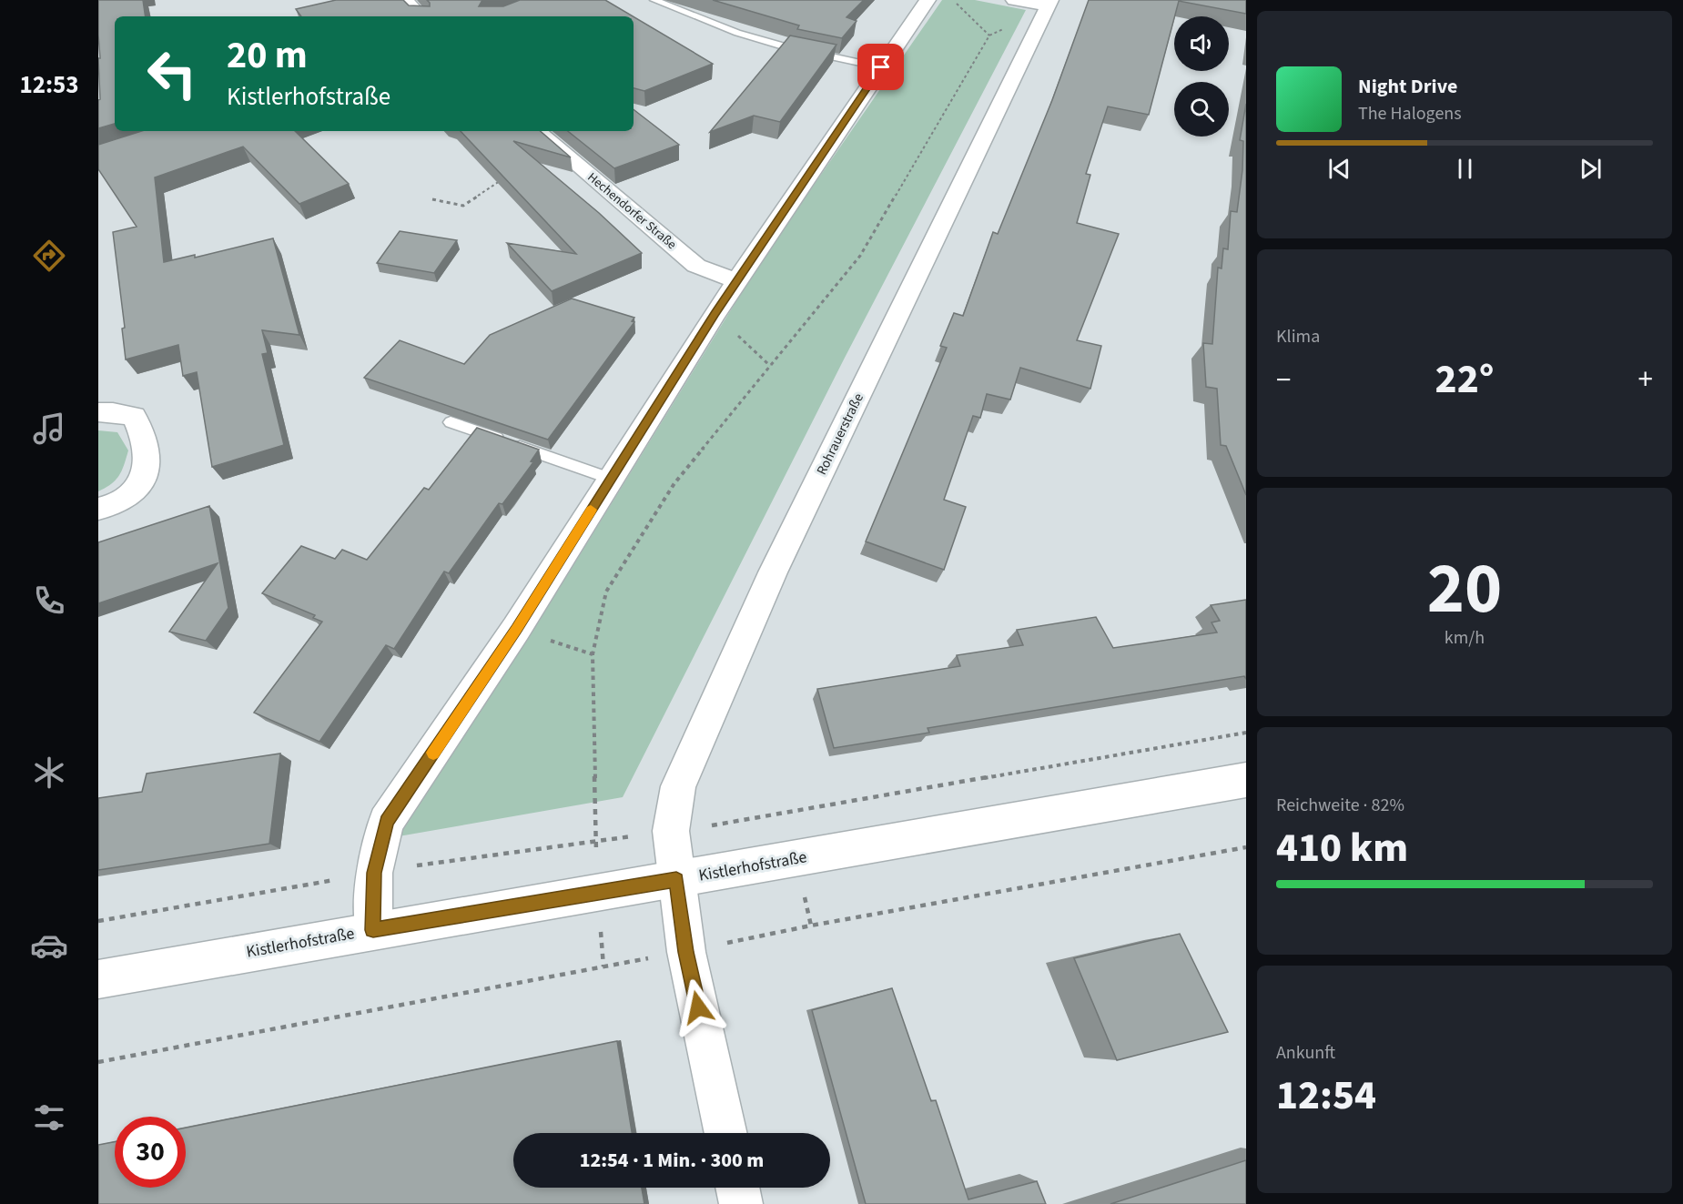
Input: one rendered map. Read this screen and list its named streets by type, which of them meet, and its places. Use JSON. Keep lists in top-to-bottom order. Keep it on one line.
{"streets":{"street":["Hechendorfer Straße","Rohrauerstraße","Kistlerhofstraße"]},"crossings":[["Rohrauerstraße","Kistlerhofstraße"]],"page":{"tabs":"12:53","turn":["20 m","Kistlerhofstraße"],"song":["Night Drive","The Halogens"],"tile":["Klima",["20","km/h"],["Reichweite · 82%","410 km"],["Ankunft","12:54"]],"heat":["−","22°","+"],"limit":"30","trip":"12:54 · 1 Min. · 300 m"}}
